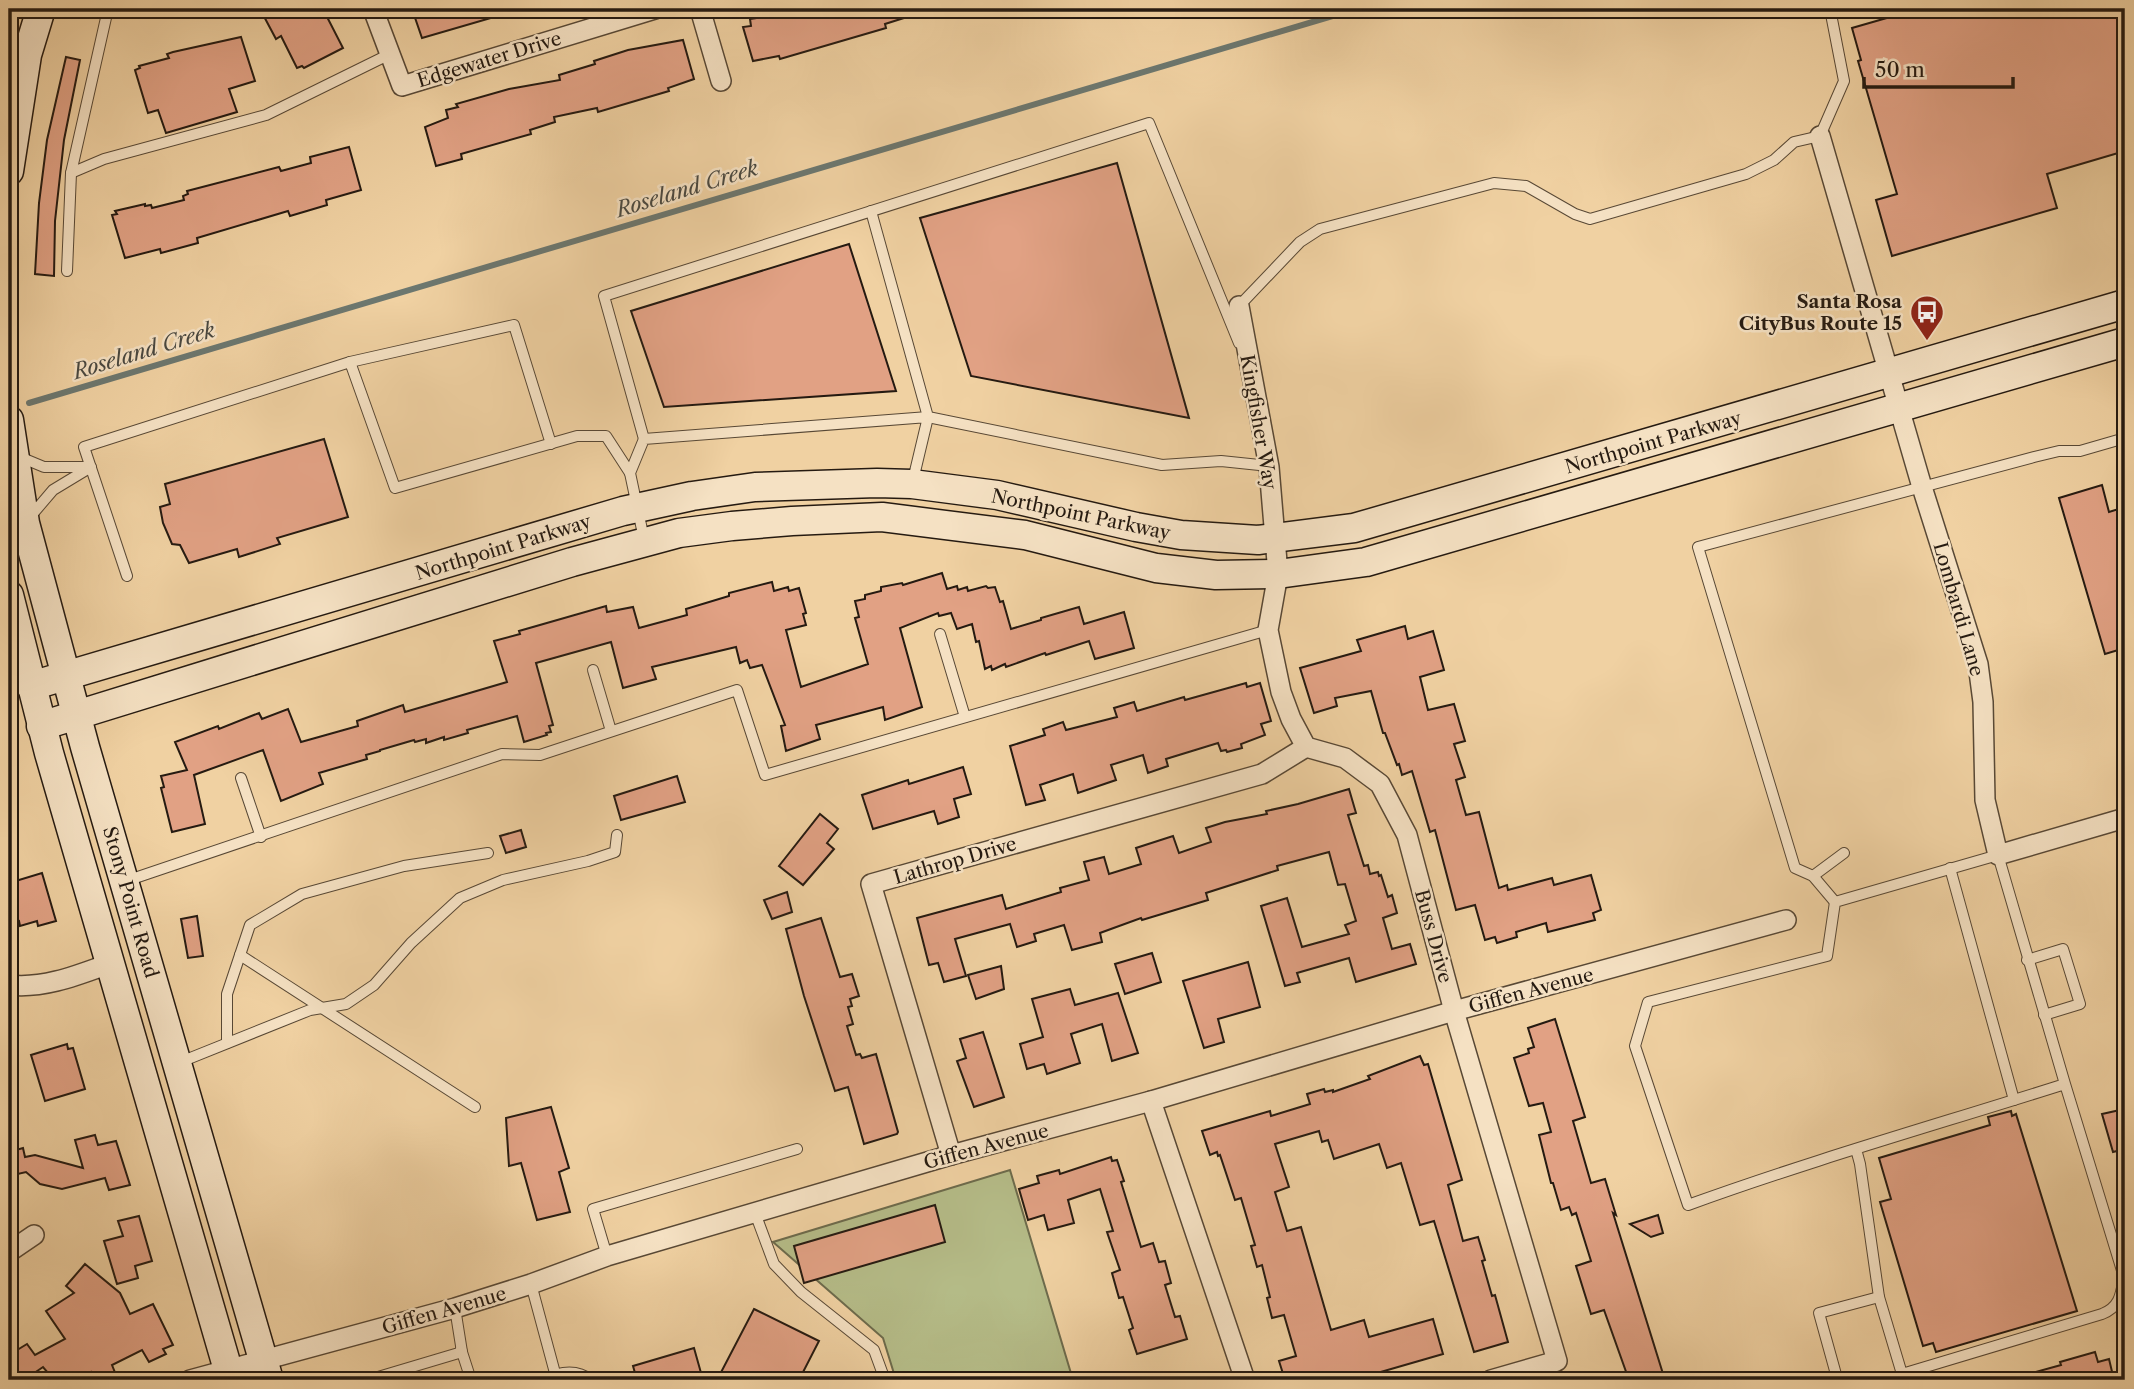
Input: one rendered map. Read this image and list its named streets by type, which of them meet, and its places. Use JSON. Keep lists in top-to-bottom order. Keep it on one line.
{"streets":{"street":["Edgewater Drive","Kingfisher Way","Northpoint Parkway","Lombardi Lane","Lathrop Drive","Stony Point Road","Buss Drive","Giffen Avenue"]},"crossings":[["Kingfisher Way","Northpoint Parkway"],["Northpoint Parkway","Lombardi Lane"],["Northpoint Parkway","Stony Point Road"],["Lathrop Drive","Buss Drive"],["Lathrop Drive","Giffen Avenue"],["Stony Point Road","Giffen Avenue"],["Buss Drive","Giffen Avenue"]],"water":["Roseland Creek"],"places":{"bus stop":["Santa Rosa CityBus Route 15"]},"scale_bar":"50 m"}
